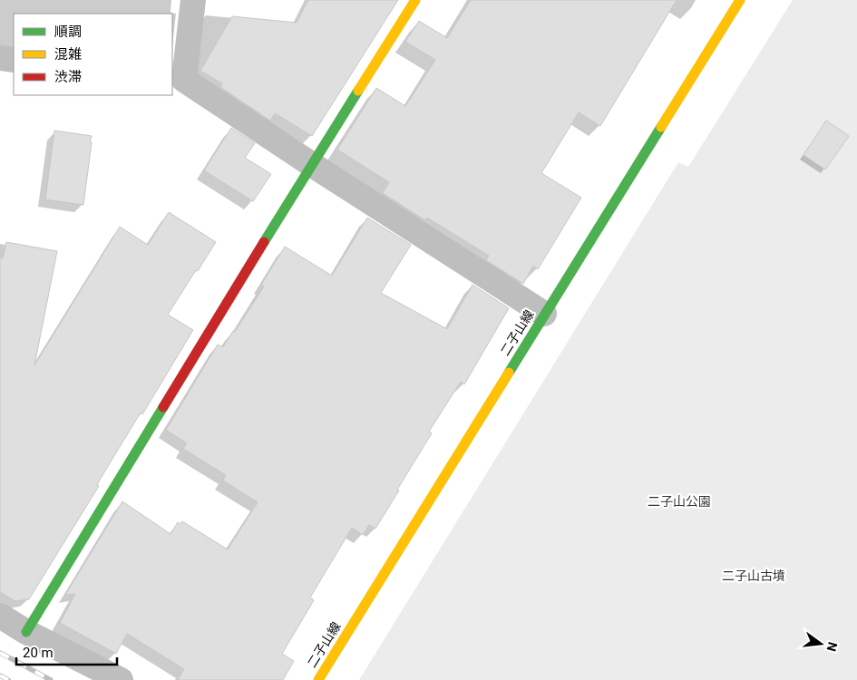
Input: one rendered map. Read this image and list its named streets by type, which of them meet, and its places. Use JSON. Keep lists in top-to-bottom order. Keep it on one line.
{"streets":{"street":["二子山線"]},"parks":["二子山公園","二子山古墳"],"legend":["順調","混雑","渋滞"],"scale_bar":"20 m","north":"right"}
